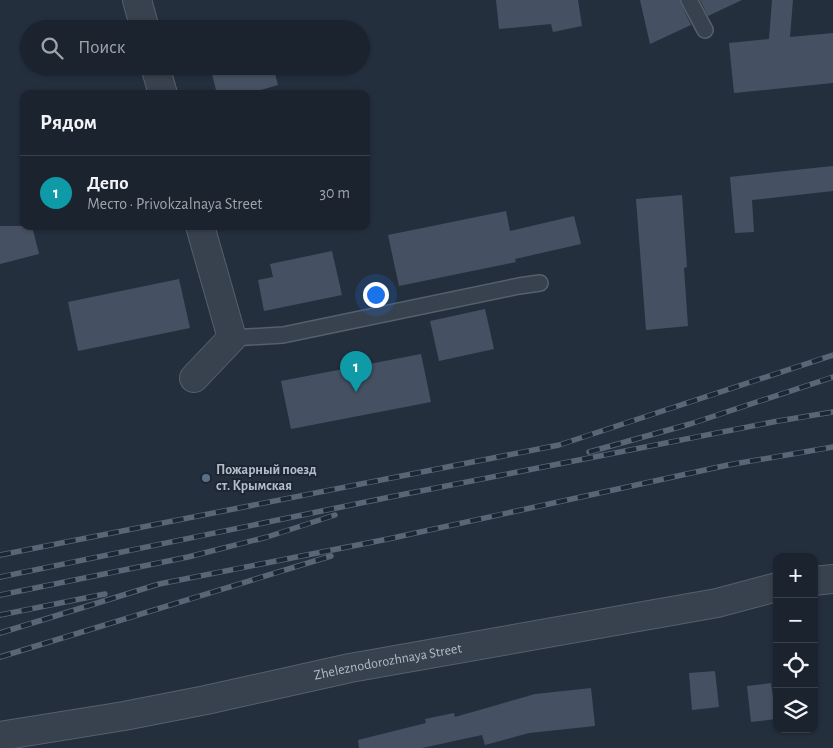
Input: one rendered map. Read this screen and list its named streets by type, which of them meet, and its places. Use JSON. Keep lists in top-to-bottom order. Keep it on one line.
{"streets":{"street":["Zheleznodorozhnaya Street"]},"places":["Пожарный поезд ст. Крымская"],"page":{"search":"Поиск","heading":"Рядом","list":[{"mark":"1","name":"Депо","note":"Место · Privokzalnaya Street","value":"30 m"}],"pins":"1","map_buttons":["+","−"]}}
